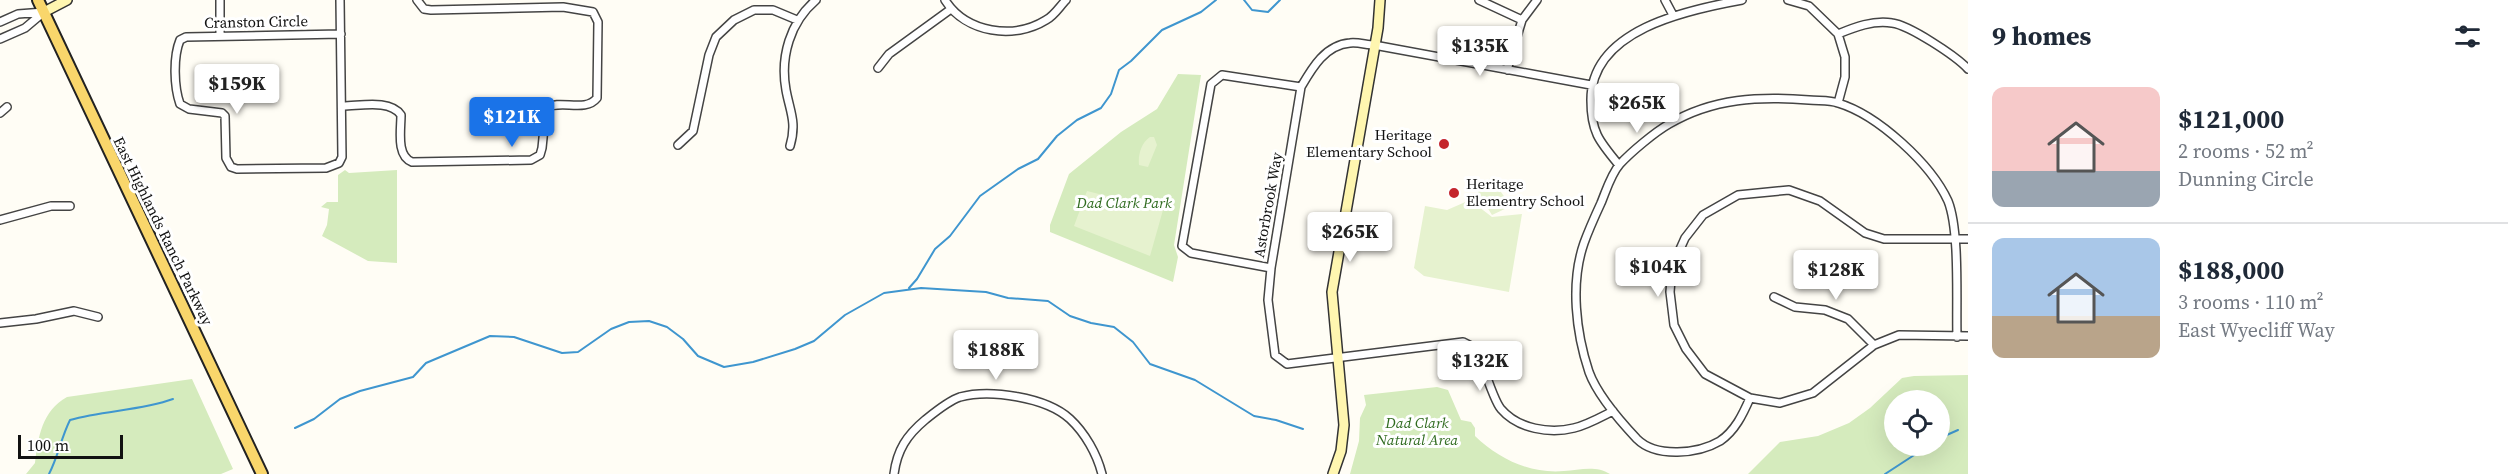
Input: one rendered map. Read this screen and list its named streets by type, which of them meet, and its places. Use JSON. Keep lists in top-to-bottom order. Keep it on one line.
{"streets":{"main road":["East Highlands Ranch Parkway"],"street":["Cranston Circle","Astorbrook Way"]},"parks":["Dad Clark Park","Dad Clark Natural Area"],"places":["Heritage Elementary School","Heritage Elementry School"],"scale_bar":"100 m","page":{"heading":"9 homes","price":["$135K","$159K","$265K","$121K","$265K","$104K","$128K","$188K","$132K"],"list":[{"name":"$121,000","note":"2 rooms · 52 m² · Dunning Circle"},{"name":"$188,000","note":"3 rooms · 110 m² · East Wyecliff Way"}],"scale":"100 m"}}
